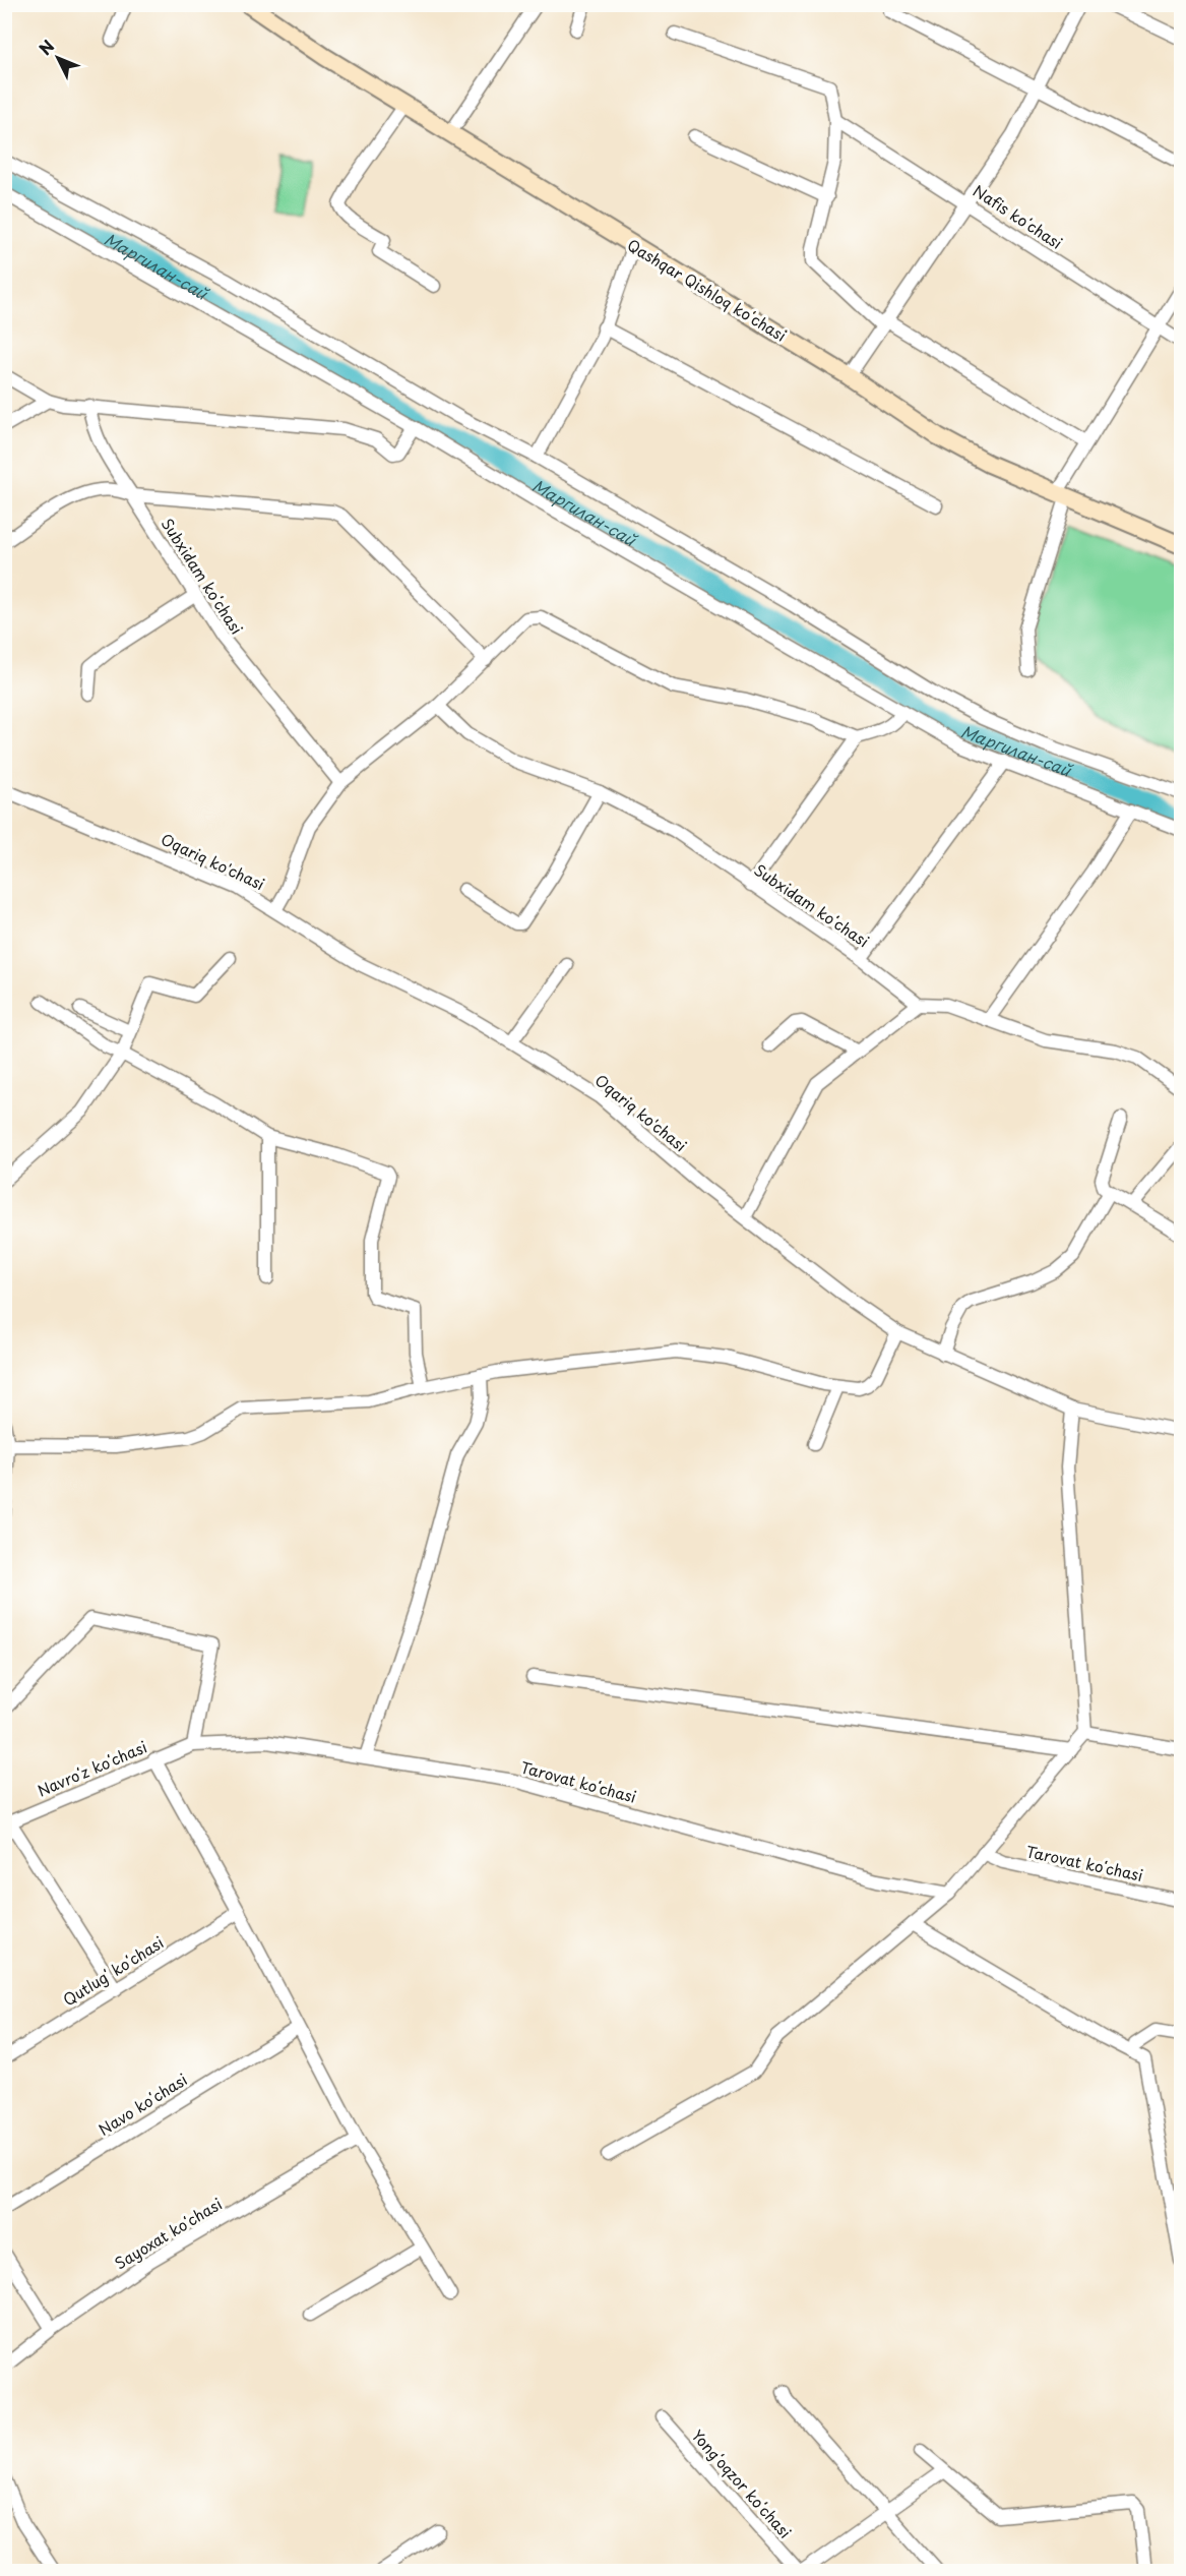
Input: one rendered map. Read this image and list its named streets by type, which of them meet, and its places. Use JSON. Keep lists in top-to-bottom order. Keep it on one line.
{"streets":{"main road":["Qashqar Qishloq koʻchasi"],"street":["Nafis koʻchasi","Subxidam koʻchasi","Oqariq ko'chasi","Navroʻz koʻchasi","Tarovat koʻchasi","Qutlugʻ koʻchasi","Navo koʻchasi","Sayoxat koʻchasi","Yongʻoqzor koʻchasi"]},"crossings":[["Navroʻz koʻchasi","Tarovat koʻchasi"]],"water":["Маргилан-сай"],"north":"top left"}
